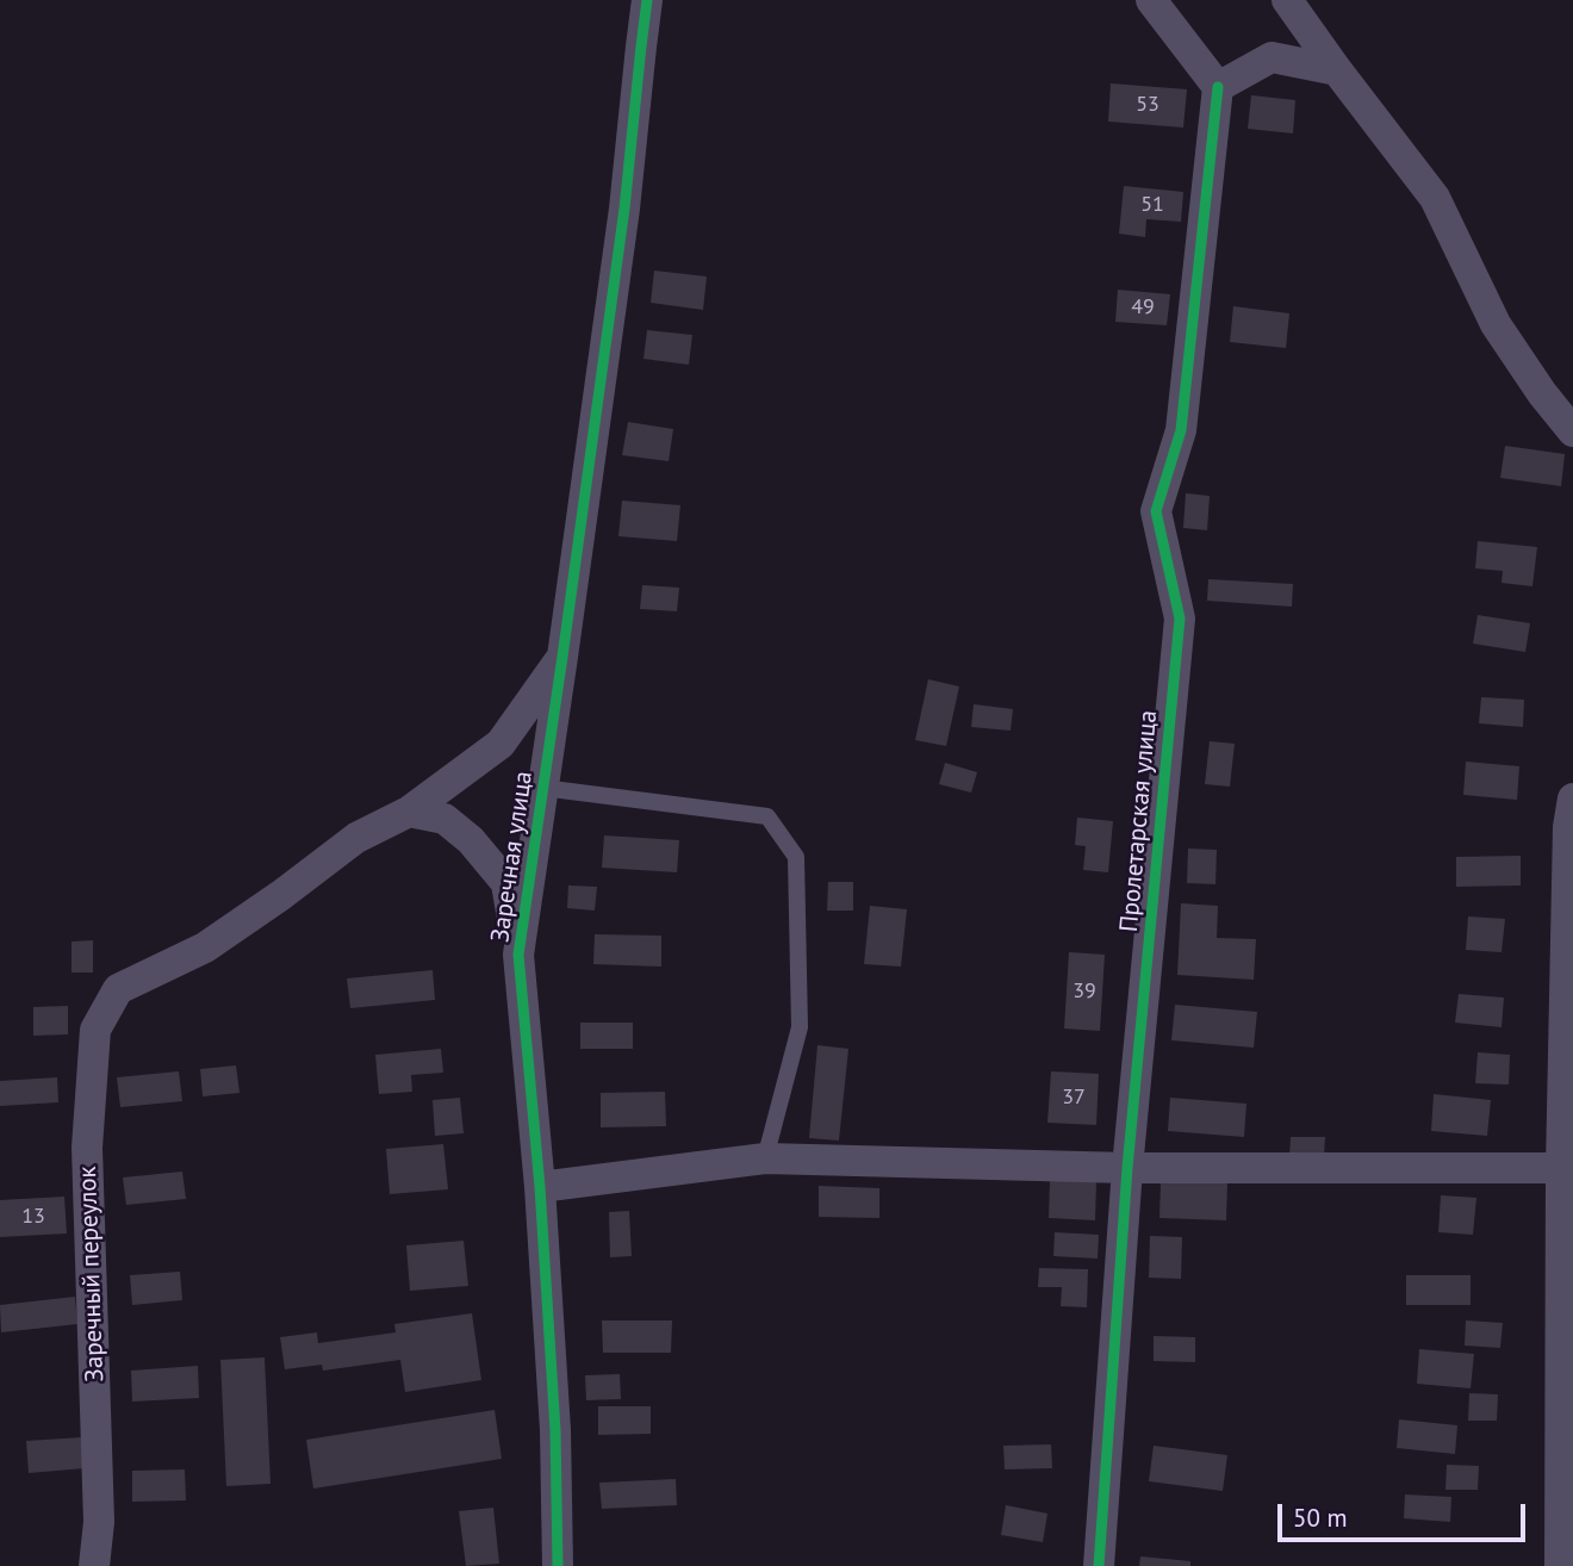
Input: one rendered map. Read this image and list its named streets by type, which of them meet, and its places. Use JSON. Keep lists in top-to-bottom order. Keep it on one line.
{"streets":{"street":["Пролетарская улица","Заречная улица","Заречный переулок"]},"house_numbers":["53","51","49","39","37","13"],"scale_bar":"50 m"}
